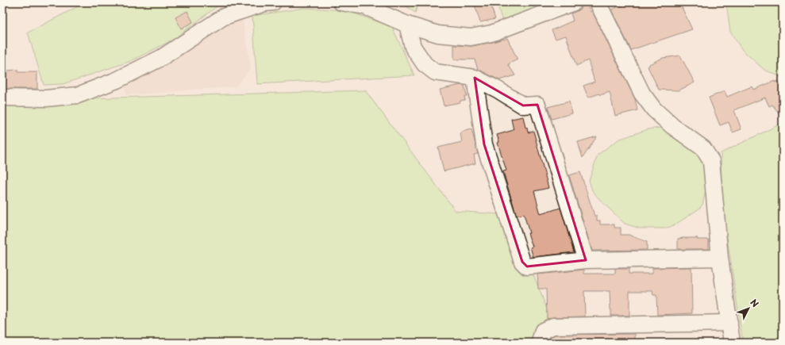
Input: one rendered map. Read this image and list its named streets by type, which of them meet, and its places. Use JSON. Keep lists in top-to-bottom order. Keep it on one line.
{"north":"top right"}
